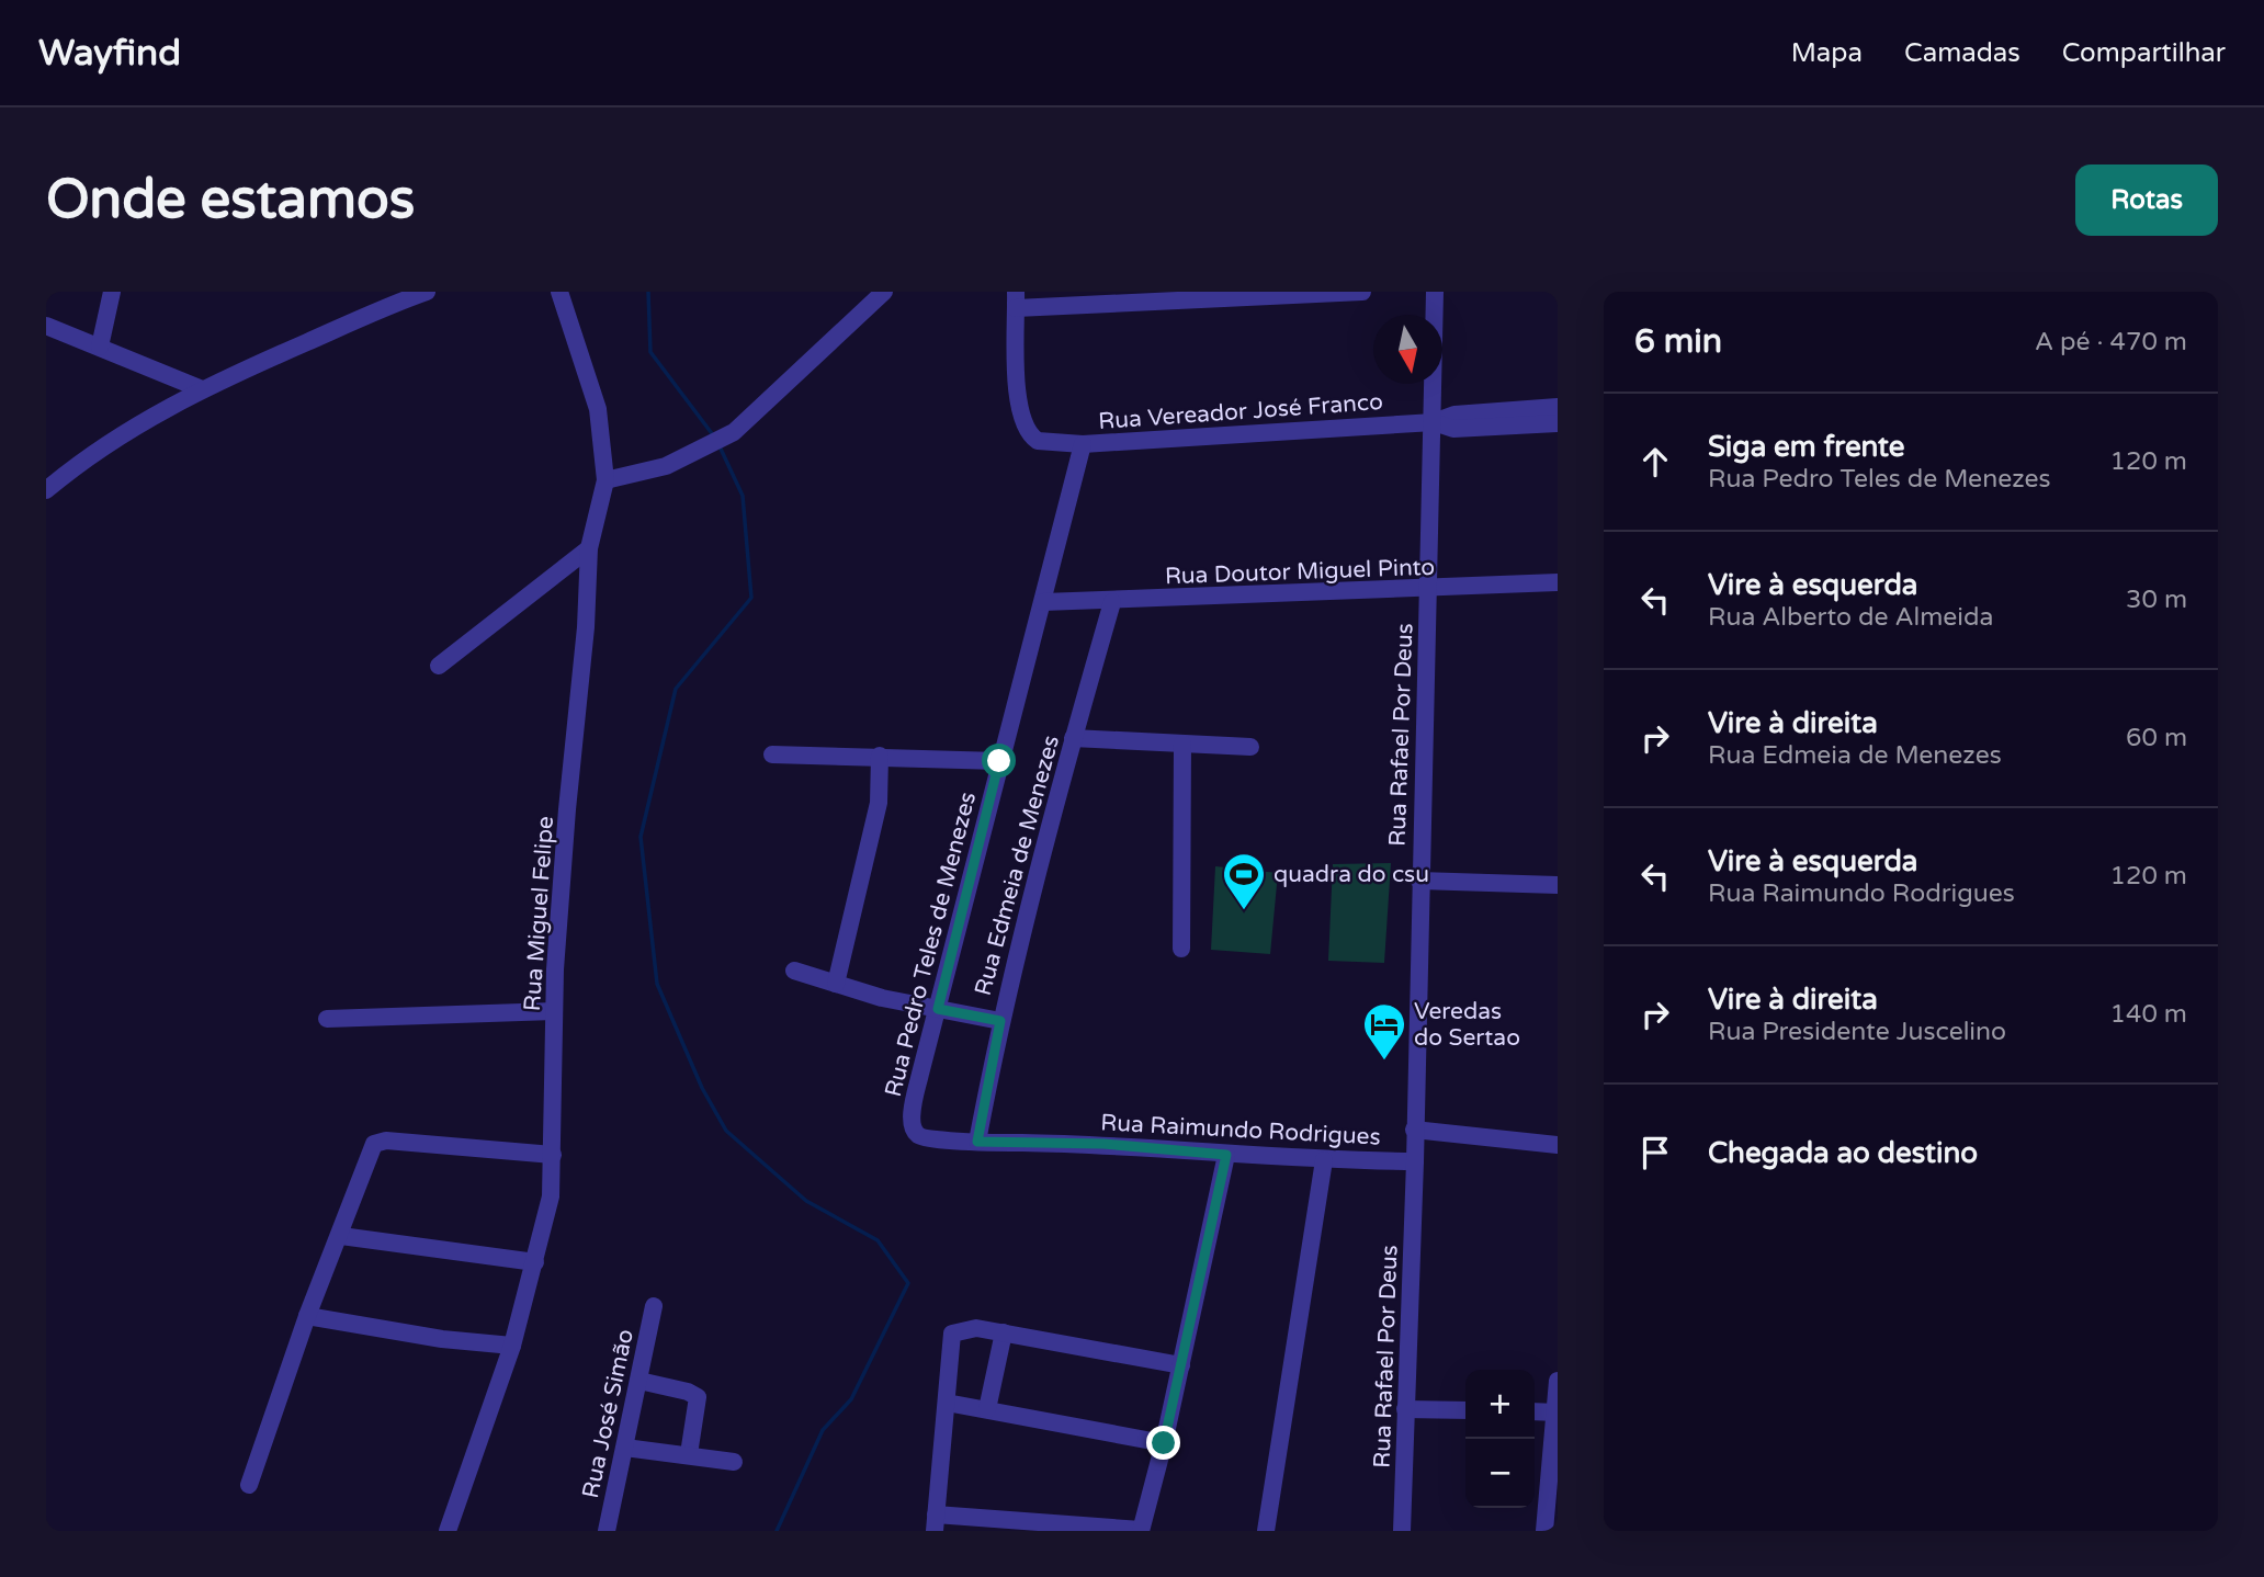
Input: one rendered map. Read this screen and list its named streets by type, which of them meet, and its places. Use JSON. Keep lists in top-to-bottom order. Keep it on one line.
{"streets":{"street":["Rua Vereador José Franco","Rua Doutor Miguel Pinto","Rua Rafael Por Deus","Rua Edmeia de Menezes","Rua Miguel Felipe","Rua Pedro Teles de Menezes","Rua Raimundo Rodrigues","Rua José Simão"]},"crossings":[["Rua Vereador José Franco","Rua Rafael Por Deus"],["Rua Vereador José Franco","Rua Pedro Teles de Menezes"],["Rua Doutor Miguel Pinto","Rua Rafael Por Deus"],["Rua Doutor Miguel Pinto","Rua Edmeia de Menezes"],["Rua Doutor Miguel Pinto","Rua Pedro Teles de Menezes"],["Rua Rafael Por Deus","Rua Raimundo Rodrigues"],["Rua Edmeia de Menezes","Rua Raimundo Rodrigues"],["Rua Pedro Teles de Menezes","Rua Raimundo Rodrigues"]],"places":{"sports":["quadra do csu"],"hotel":["Veredas do Sertao"]},"north":"bottom","page":{"header":"Wayfind","nav":["Mapa","Camadas","Compartilhar"],"buttons":"Rotas","title":"Onde estamos","heading":["6 min","A pé · 470 m"],"list":[["Siga em frente","Rua Pedro Teles de Menezes","120 m"],["Vire à esquerda","Rua Alberto de Almeida","30 m"],["Vire à direita","Rua Edmeia de Menezes","60 m"],["Vire à esquerda","Rua Raimundo Rodrigues","120 m"],["Vire à direita","Rua Presidente Juscelino","140 m"],"Chegada ao destino"],"map_buttons":["+","−"]}}
